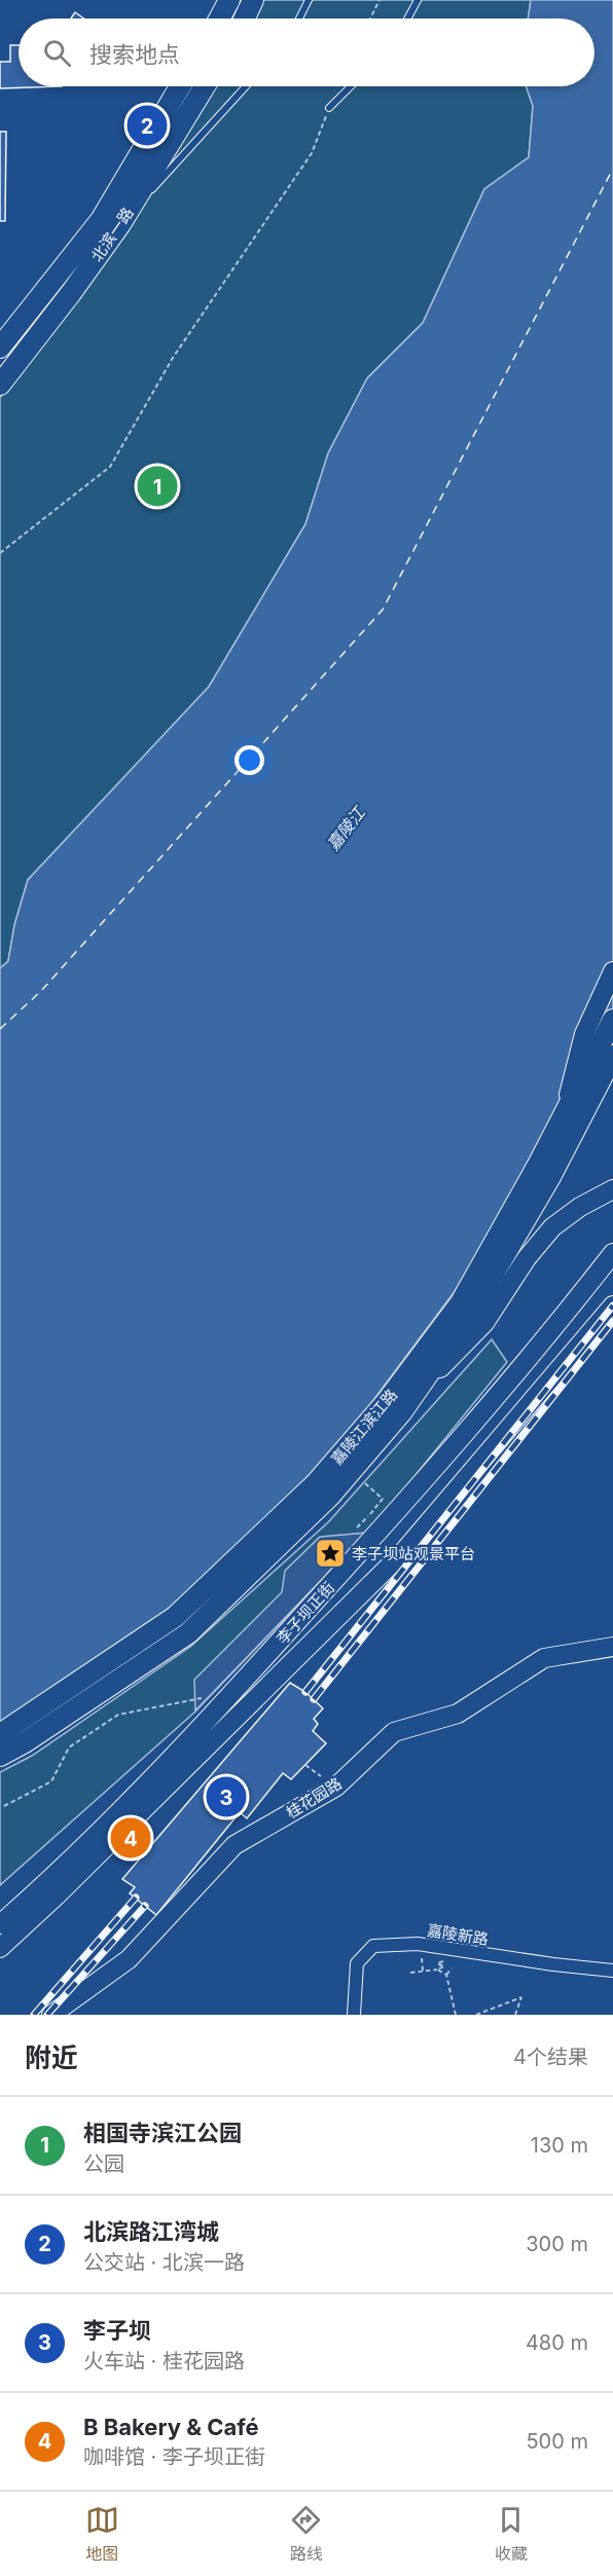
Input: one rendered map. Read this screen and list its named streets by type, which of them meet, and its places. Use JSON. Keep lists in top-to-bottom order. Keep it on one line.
{"streets":{"main road":["北滨一路","嘉陵江滨江路","李子坝正街","桂花园路"],"street":["嘉陵新路"]},"water":["嘉陵江"],"places":{"place":["李子坝站观景平台"]},"page":{"search":"搜索地点","pins":["2","1","3","4"],"heading":["附近","4个结果"],"list":[{"mark":"1","name":"相国寺滨江公园","note":"公园","value":"130 m"},{"mark":"2","name":"北滨路江湾城","note":"公交站 · 北滨一路","value":"300 m"},{"mark":"3","name":"李子坝","note":"火车站 · 桂花园路","value":"480 m"},{"mark":"4","name":"B Bakery & Café","note":"咖啡馆 · 李子坝正街","value":"500 m"}],"nav":["地图","路线","收藏"]}}
